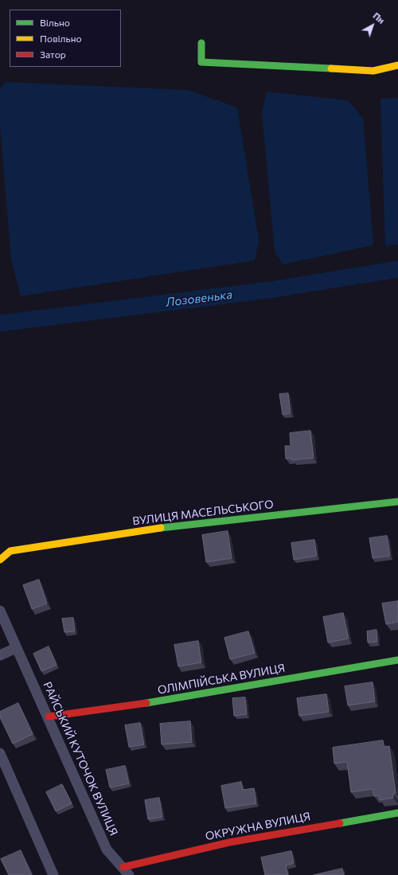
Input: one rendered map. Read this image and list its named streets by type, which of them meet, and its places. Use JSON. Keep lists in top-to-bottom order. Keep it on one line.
{"streets":{"street":["ВУЛИЦЯ МАСЕЛЬСЬКОГО","ОЛІМПІЙСЬКА ВУЛИЦЯ","РАЙСЬКИЙ КУТОЧОК ВУЛИЦЯ","ОКРУЖНА ВУЛИЦЯ"]},"crossings":[["ОЛІМПІЙСЬКА ВУЛИЦЯ","РАЙСЬКИЙ КУТОЧОК ВУЛИЦЯ"],["РАЙСЬКИЙ КУТОЧОК ВУЛИЦЯ","ОКРУЖНА ВУЛИЦЯ"]],"water":["Лозовенька"],"legend":["Вільно","Повільно","Затор"],"north":"top right"}
